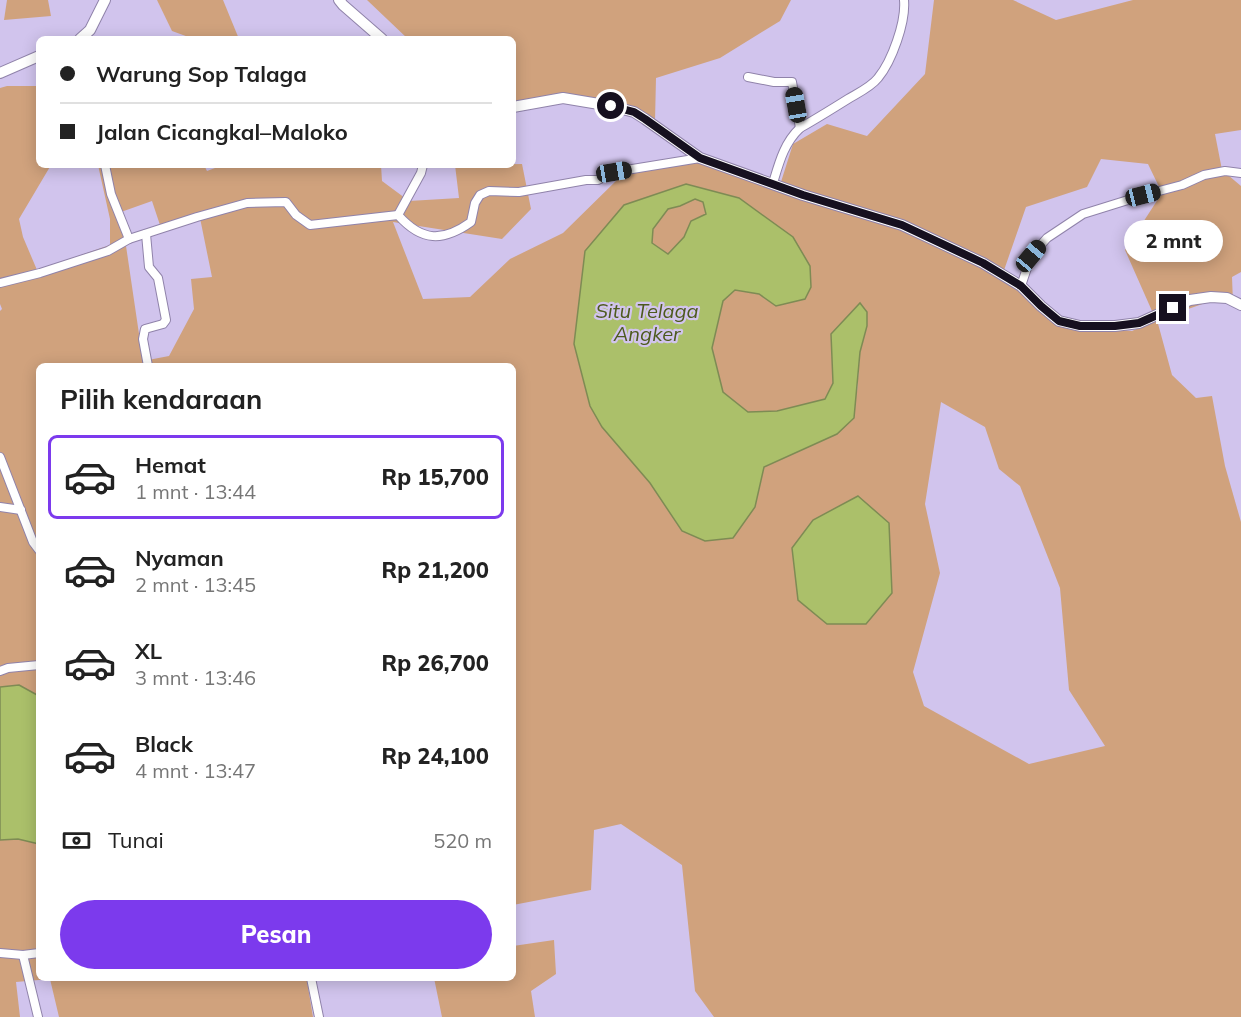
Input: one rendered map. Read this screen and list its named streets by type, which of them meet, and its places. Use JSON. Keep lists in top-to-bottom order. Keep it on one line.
{"water":["Situ Telaga Angker"],"page":{"banner":["Warung Sop Talaga","Jalan Cicangkal–Maloko"],"bubble":"2 mnt","heading":"Pilih kendaraan","list":[{"name":"Hemat","note":"1 mnt · 13:44","value":"Rp 15,700"},{"name":"Nyaman","note":"2 mnt · 13:45","value":"Rp 21,200"},{"name":"XL","note":"3 mnt · 13:46","value":"Rp 26,700"},{"name":"Black","note":"4 mnt · 13:47","value":"Rp 24,100"}],"pay":["Tunai","520 m"],"buttons":"Pesan"}}
